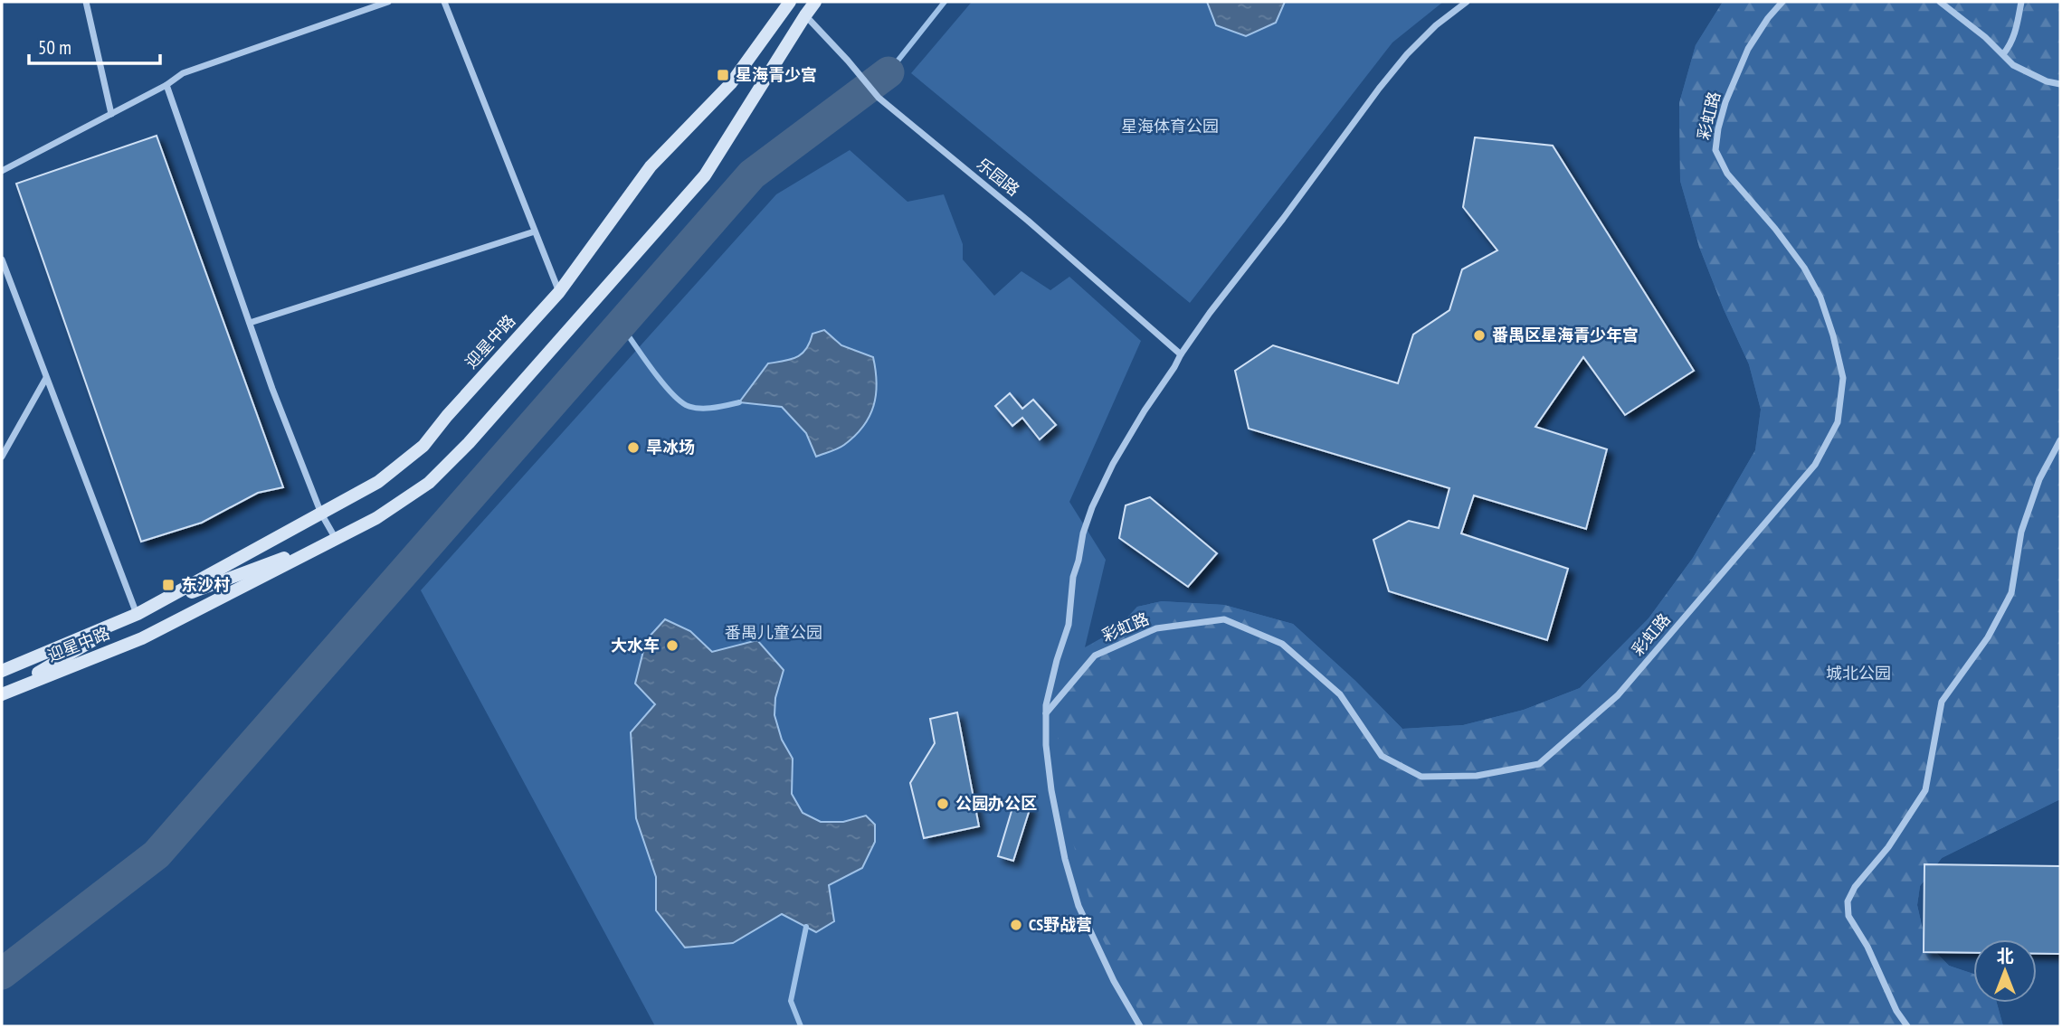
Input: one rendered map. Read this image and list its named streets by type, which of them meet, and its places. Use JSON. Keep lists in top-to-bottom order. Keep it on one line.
{"streets":{"street":["彩虹路","乐园路","迎星中路"]},"crossings":[["乐园路","迎星中路"]],"parks":["星海体育公园","番禺儿童公园","城北公园"],"places":{"transit":["星海青少宫","东沙村"],"other":["番禺区星海青少年宫","旱冰场","大水车","公园办公区","CS野战营"]},"scale_bar":"50 m","north":"top"}
